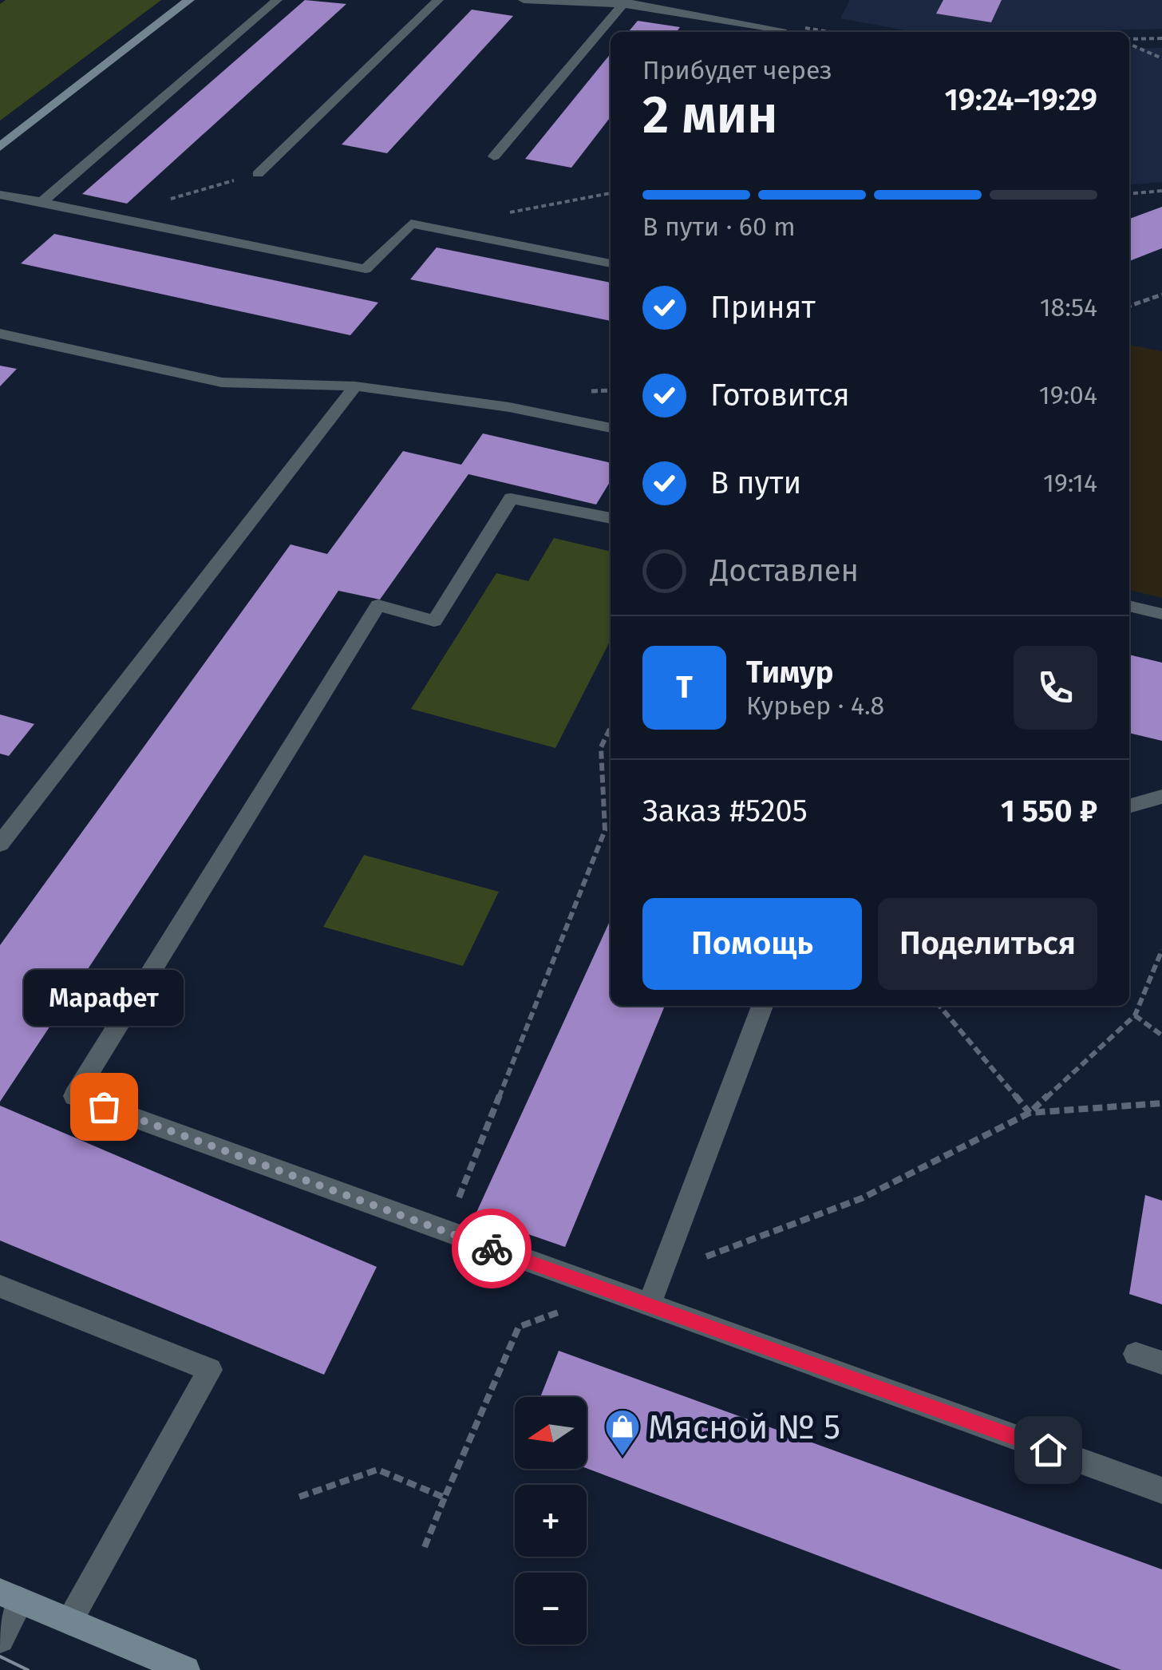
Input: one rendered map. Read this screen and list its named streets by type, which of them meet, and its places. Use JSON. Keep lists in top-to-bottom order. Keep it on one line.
{"places":{"other":["Марафет"],"shop":["Мясной № 5"]},"north":"left","page":{"heading":["2 мин","Прибудет через","19:24–19:29"],"panel":["Тимур","Курьер · 4.8","Заказ #5205","1 550 ₽"],"bar":"В пути · 60 m","list":[["Принят","18:54"],["Готовится","19:04"],["В пути","19:14"],"Доставлен"],"round":"Т","buttons":["Помощь","Поделиться"],"bubble":"Марафет","map_buttons":["+","−"]}}
